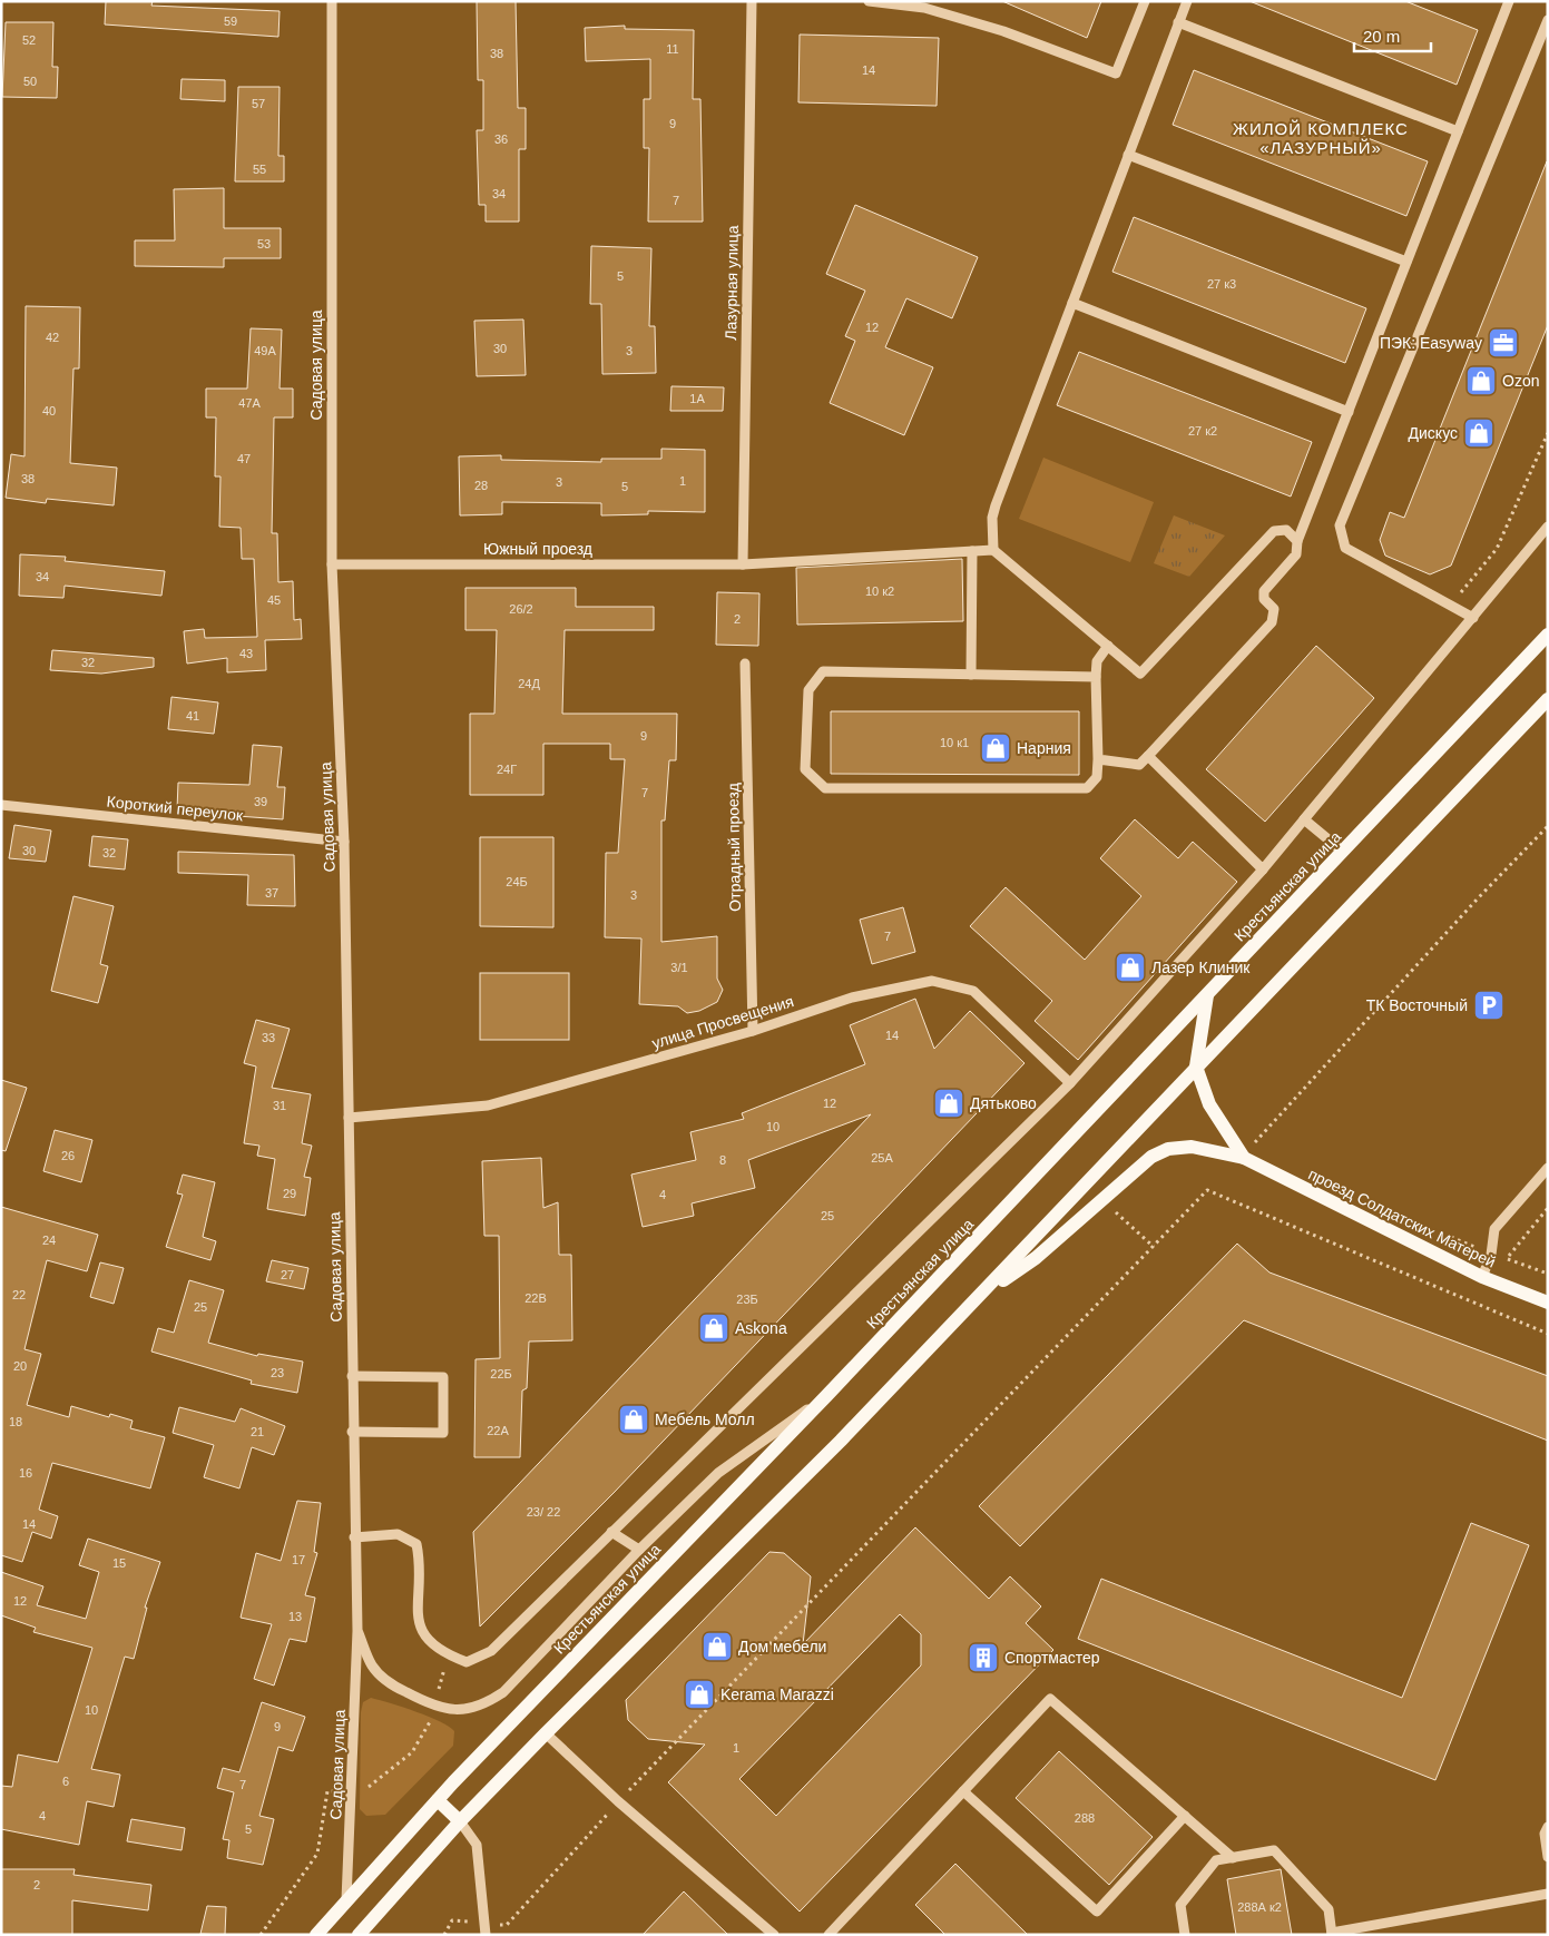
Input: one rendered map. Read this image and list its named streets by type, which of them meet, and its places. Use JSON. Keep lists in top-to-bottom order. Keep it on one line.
{"streets":{"main road":["Крестьянская улица","проезд Солдатских Матерей"],"street":["Лазурная улица","Садовая улица","Южный проезд","Короткий переулок","Отрадный проезд","улица Просвещения"]},"crossings":[["Лазурная улица","Южный проезд"],["Садовая улица","Южный проезд"],["Садовая улица","Короткий переулок"],["Садовая улица","Крестьянская улица"],["Садовая улица","улица Просвещения"],["Отрадный проезд","улица Просвещения"]],"districts":["ЖИЛОЙ КОМПЛЕКС «ЛАЗУРНЫЙ»"],"places":{"office":["ПЭК: Easyway"],"shop":["Ozon","Дискус","Нарния","Лазер Клиник","Дятьково","Askona","Мебель Молл","Дом мебели","Kerama Marazzi"],"parking":["ТК Восточный"],"building":["Спортмастер"]},"house_numbers":["59","52","11","38","14","50","57","9","36","55","34","7","53","5","27 к3","12","42","30","49А","3","1А","47А","40","27 к2","47","38","1","3","28","5","34","10 к2","45","26/2","2","43","32","24Д","41","9","10 к1","24Г","7","39","30","32","24Б","37","3","7","3/1","14","33","12","31","10","26","25А","8","29","4","25","24","27","22","22В","23Б","25","20","23","22Б","18","22А","21","16","23/ 22","14","17","15","12","13","10","9","1","6","7","4","288","5","2","288А к2"],"scale_bar":"20 m"}
